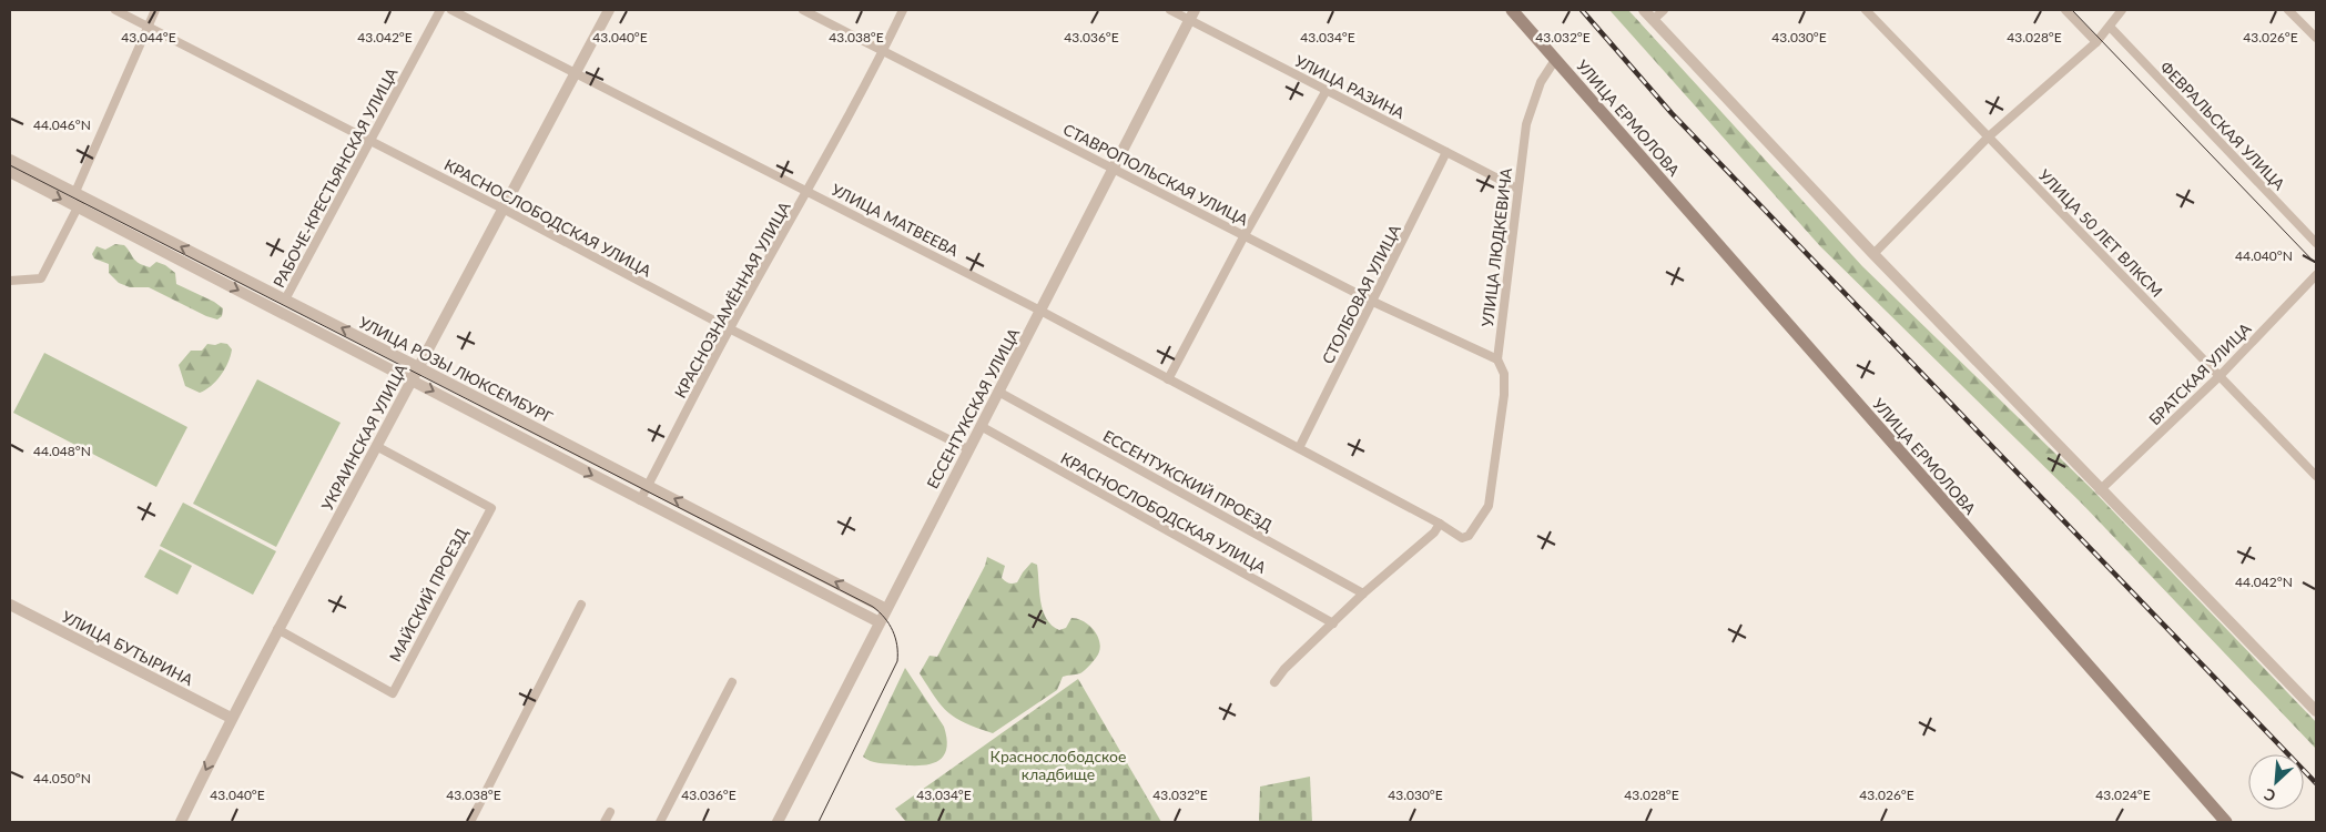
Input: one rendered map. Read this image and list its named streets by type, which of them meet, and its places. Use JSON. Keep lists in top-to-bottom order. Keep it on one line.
{"streets":{"main road":["УЛИЦА ЕРМОЛОВА"],"street":["УЛИЦА РАЗИНА","ФЕВРАЛЬСКАЯ УЛИЦА","СТАВРОПОЛЬСКАЯ УЛИЦА","РАБОЧЕ-КРЕСТЬЯНСКАЯ УЛИЦА","КРАСНОСЛОБОДСКАЯ УЛИЦА","УЛИЦА МАТВЕЕВА","УЛИЦА 50 ЛЕТ ВЛКСМ","УЛИЦА ЛЮДКЕВИЧА","СТОЛБОВАЯ УЛИЦА","КРАСНОЗНАМЁННАЯ УЛИЦА","УЛИЦА РОЗЫ ЛЮКСЕМБУРГ","БРАТСКАЯ УЛИЦА","ЕССЕНТУКСКАЯ УЛИЦА","УКРАИНСКАЯ УЛИЦА","ЕССЕНТУКСКИЙ ПРОЕЗД","МАЙСКИЙ ПРОЕЗД","УЛИЦА БУТЫРИНА"]},"crossings":[["УЛИЦА РАЗИНА","УЛИЦА ЛЮДКЕВИЧА"],["УЛИЦА РАЗИНА","СТОЛБОВАЯ УЛИЦА"],["УЛИЦА РАЗИНА","ЕССЕНТУКСКАЯ УЛИЦА"],["УЛИЦА ЕРМОЛОВА","УЛИЦА ЛЮДКЕВИЧА"],["СТАВРОПОЛЬСКАЯ УЛИЦА","УЛИЦА ЛЮДКЕВИЧА"],["СТАВРОПОЛЬСКАЯ УЛИЦА","СТОЛБОВАЯ УЛИЦА"],["СТАВРОПОЛЬСКАЯ УЛИЦА","КРАСНОЗНАМЁННАЯ УЛИЦА"],["СТАВРОПОЛЬСКАЯ УЛИЦА","ЕССЕНТУКСКАЯ УЛИЦА"],["РАБОЧЕ-КРЕСТЬЯНСКАЯ УЛИЦА","КРАСНОСЛОБОДСКАЯ УЛИЦА"],["РАБОЧЕ-КРЕСТЬЯНСКАЯ УЛИЦА","УЛИЦА РОЗЫ ЛЮКСЕМБУРГ"],["КРАСНОСЛОБОДСКАЯ УЛИЦА","КРАСНОЗНАМЁННАЯ УЛИЦА"],["КРАСНОСЛОБОДСКАЯ УЛИЦА","ЕССЕНТУКСКАЯ УЛИЦА"],["КРАСНОСЛОБОДСКАЯ УЛИЦА","УКРАИНСКАЯ УЛИЦА"],["УЛИЦА МАТВЕЕВА","УЛИЦА ЛЮДКЕВИЧА"],["УЛИЦА МАТВЕЕВА","СТОЛБОВАЯ УЛИЦА"],["УЛИЦА МАТВЕЕВА","КРАСНОЗНАМЁННАЯ УЛИЦА"],["УЛИЦА МАТВЕЕВА","ЕССЕНТУКСКАЯ УЛИЦА"],["УЛИЦА МАТВЕЕВА","УКРАИНСКАЯ УЛИЦА"],["УЛИЦА 50 ЛЕТ ВЛКСМ","БРАТСКАЯ УЛИЦА"],["КРАСНОЗНАМЁННАЯ УЛИЦА","УЛИЦА РОЗЫ ЛЮКСЕМБУРГ"],["УЛИЦА РОЗЫ ЛЮКСЕМБУРГ","ЕССЕНТУКСКАЯ УЛИЦА"],["УЛИЦА РОЗЫ ЛЮКСЕМБУРГ","УКРАИНСКАЯ УЛИЦА"],["ЕССЕНТУКСКАЯ УЛИЦА","ЕССЕНТУКСКИЙ ПРОЕЗД"],["УКРАИНСКАЯ УЛИЦА","МАЙСКИЙ ПРОЕЗД"],["УКРАИНСКАЯ УЛИЦА","УЛИЦА БУТЫРИНА"]],"parks":["Краснослободское кладбище"],"north":"bottom left","coordinates":["43.042°E","43.044°E","43.040°E","43.038°E","43.036°E","43.034°E","43.032°E","43.030°E","43.028°E","43.026°E","44.046°N","44.040°N","44.048°N","44.042°N","44.050°N","43.024°E"]}
